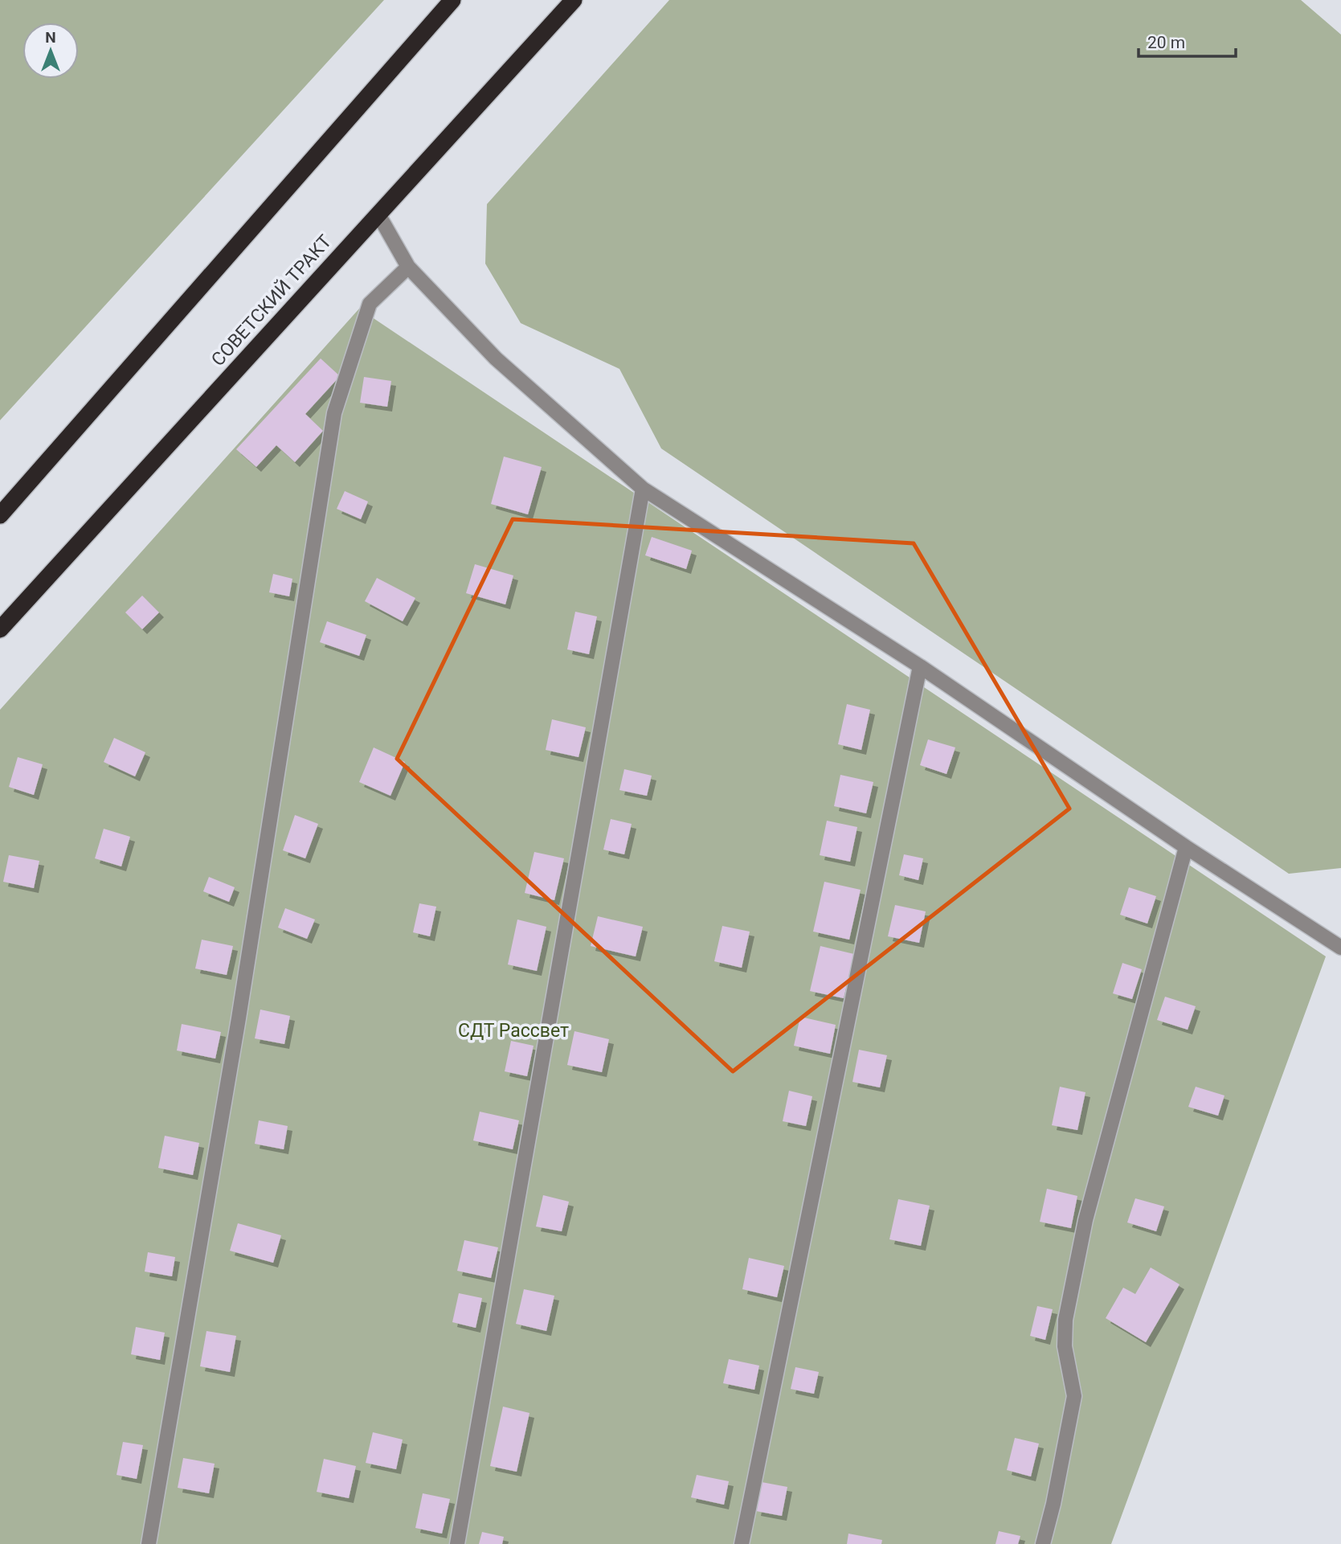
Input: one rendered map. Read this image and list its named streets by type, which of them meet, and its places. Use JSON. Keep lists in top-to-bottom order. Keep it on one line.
{"streets":{"highway":["СОВЕТСКИЙ ТРАКТ"]},"parks":["СДТ Рассвет"],"scale_bar":"20 m","north":"top"}
